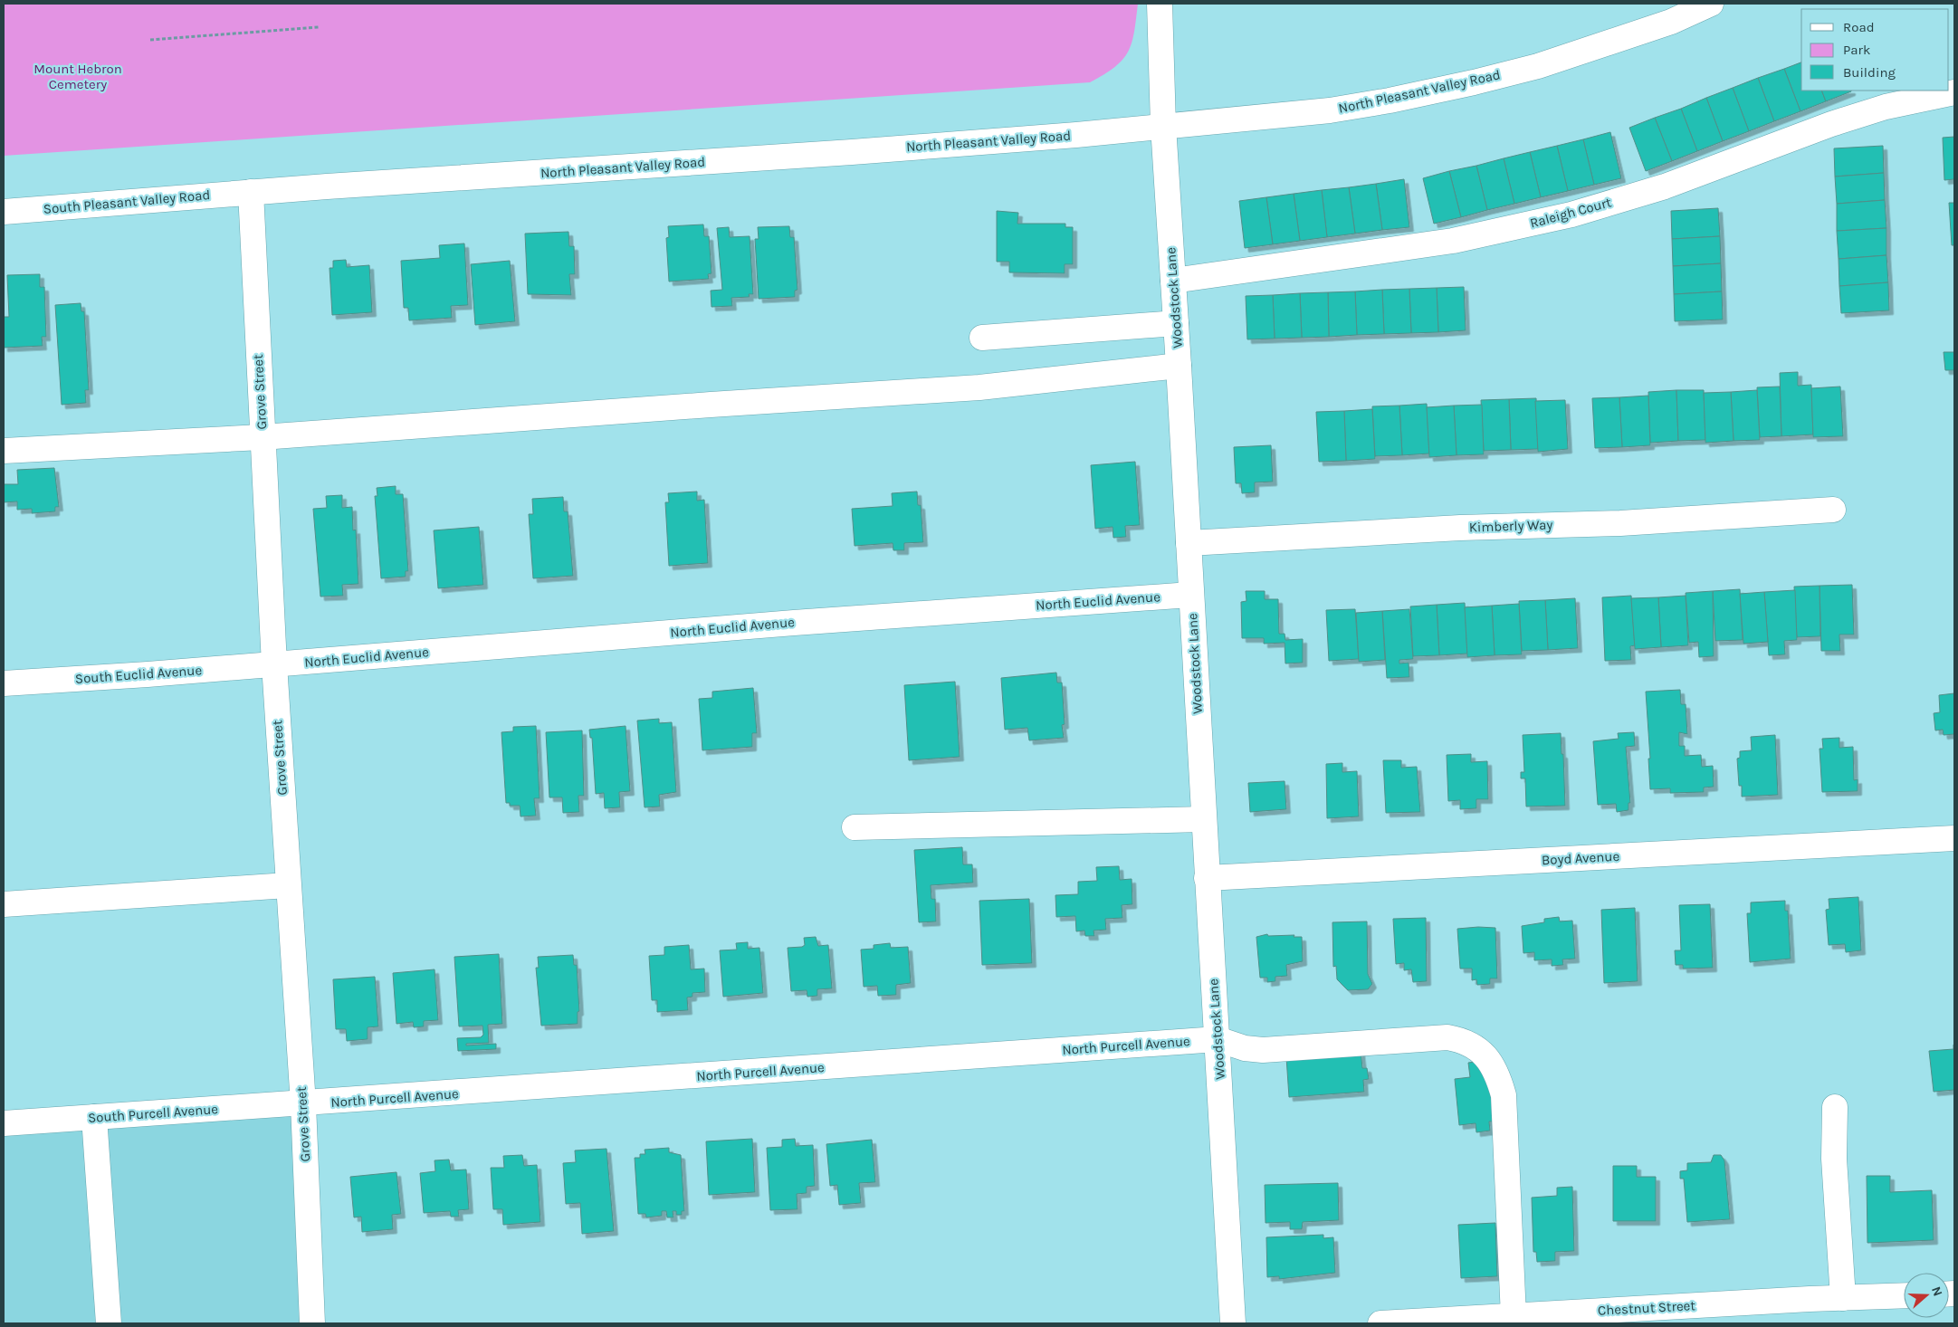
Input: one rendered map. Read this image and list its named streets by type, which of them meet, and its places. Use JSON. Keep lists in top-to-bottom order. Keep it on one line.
{"streets":{"street":["North Pleasant Valley Road","South Pleasant Valley Road","Raleigh Court","Woodstock Lane","Grove Street","Kimberly Way","North Euclid Avenue","South Euclid Avenue","Boyd Avenue","North Purcell Avenue","South Purcell Avenue","Chestnut Street"]},"crossings":[["North Pleasant Valley Road","South Pleasant Valley Road"],["North Pleasant Valley Road","Woodstock Lane"],["North Pleasant Valley Road","Grove Street"],["South Pleasant Valley Road","Grove Street"],["Raleigh Court","Woodstock Lane"],["Woodstock Lane","Kimberly Way"],["Woodstock Lane","North Euclid Avenue"],["Woodstock Lane","Boyd Avenue"],["Woodstock Lane","North Purcell Avenue"],["Grove Street","North Euclid Avenue"],["Grove Street","South Euclid Avenue"],["Grove Street","North Purcell Avenue"],["Grove Street","South Purcell Avenue"],["North Euclid Avenue","South Euclid Avenue"],["North Purcell Avenue","South Purcell Avenue"]],"parks":["Mount Hebron Cemetery"],"legend":["Road","Park","Building"],"north":"right"}
